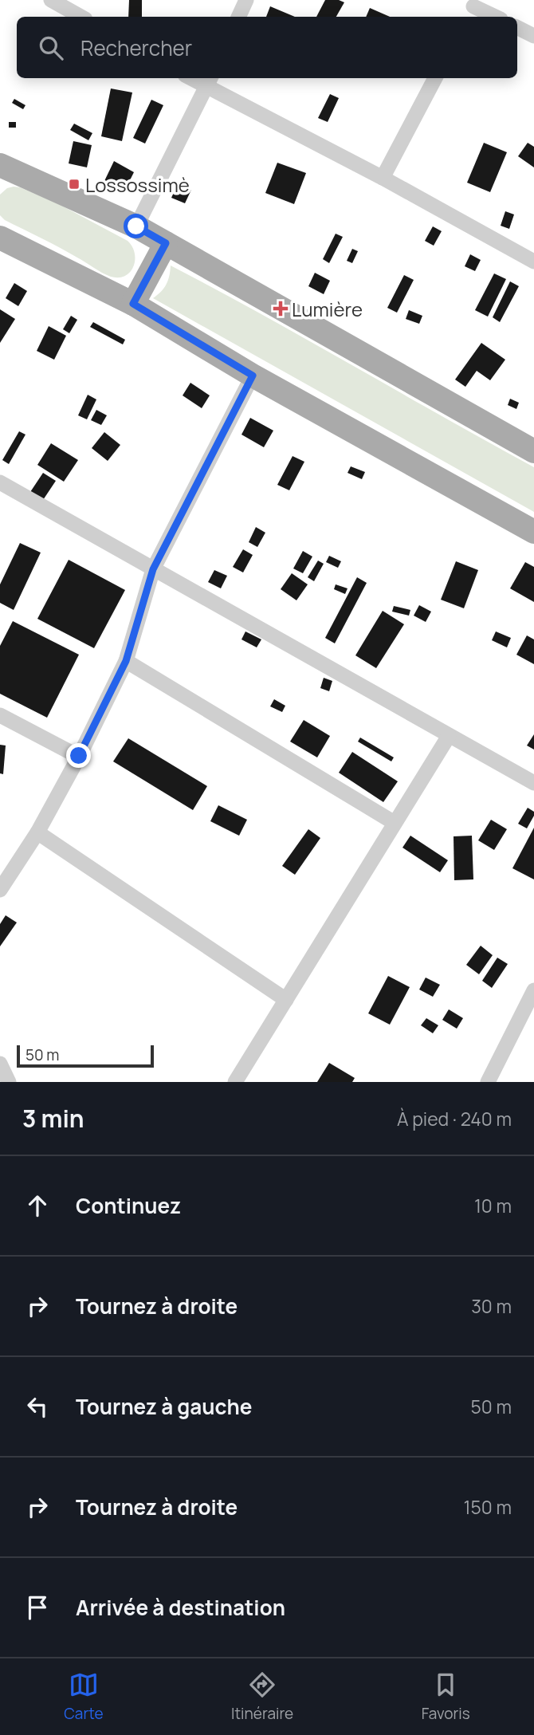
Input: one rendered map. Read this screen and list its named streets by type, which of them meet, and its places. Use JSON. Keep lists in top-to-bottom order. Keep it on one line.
{"places":{"transit":["Lossossimè"],"health":["Lumière"]},"scale_bar":"50 m","page":{"search":"Rechercher","scale":"50 m","heading":["3 min","À pied · 240 m"],"list":[["Continuez","10 m"],["Tournez à droite","30 m"],["Tournez à gauche","50 m"],["Tournez à droite","150 m"],"Arrivée à destination"],"nav":["Carte","Itinéraire","Favoris"]}}
